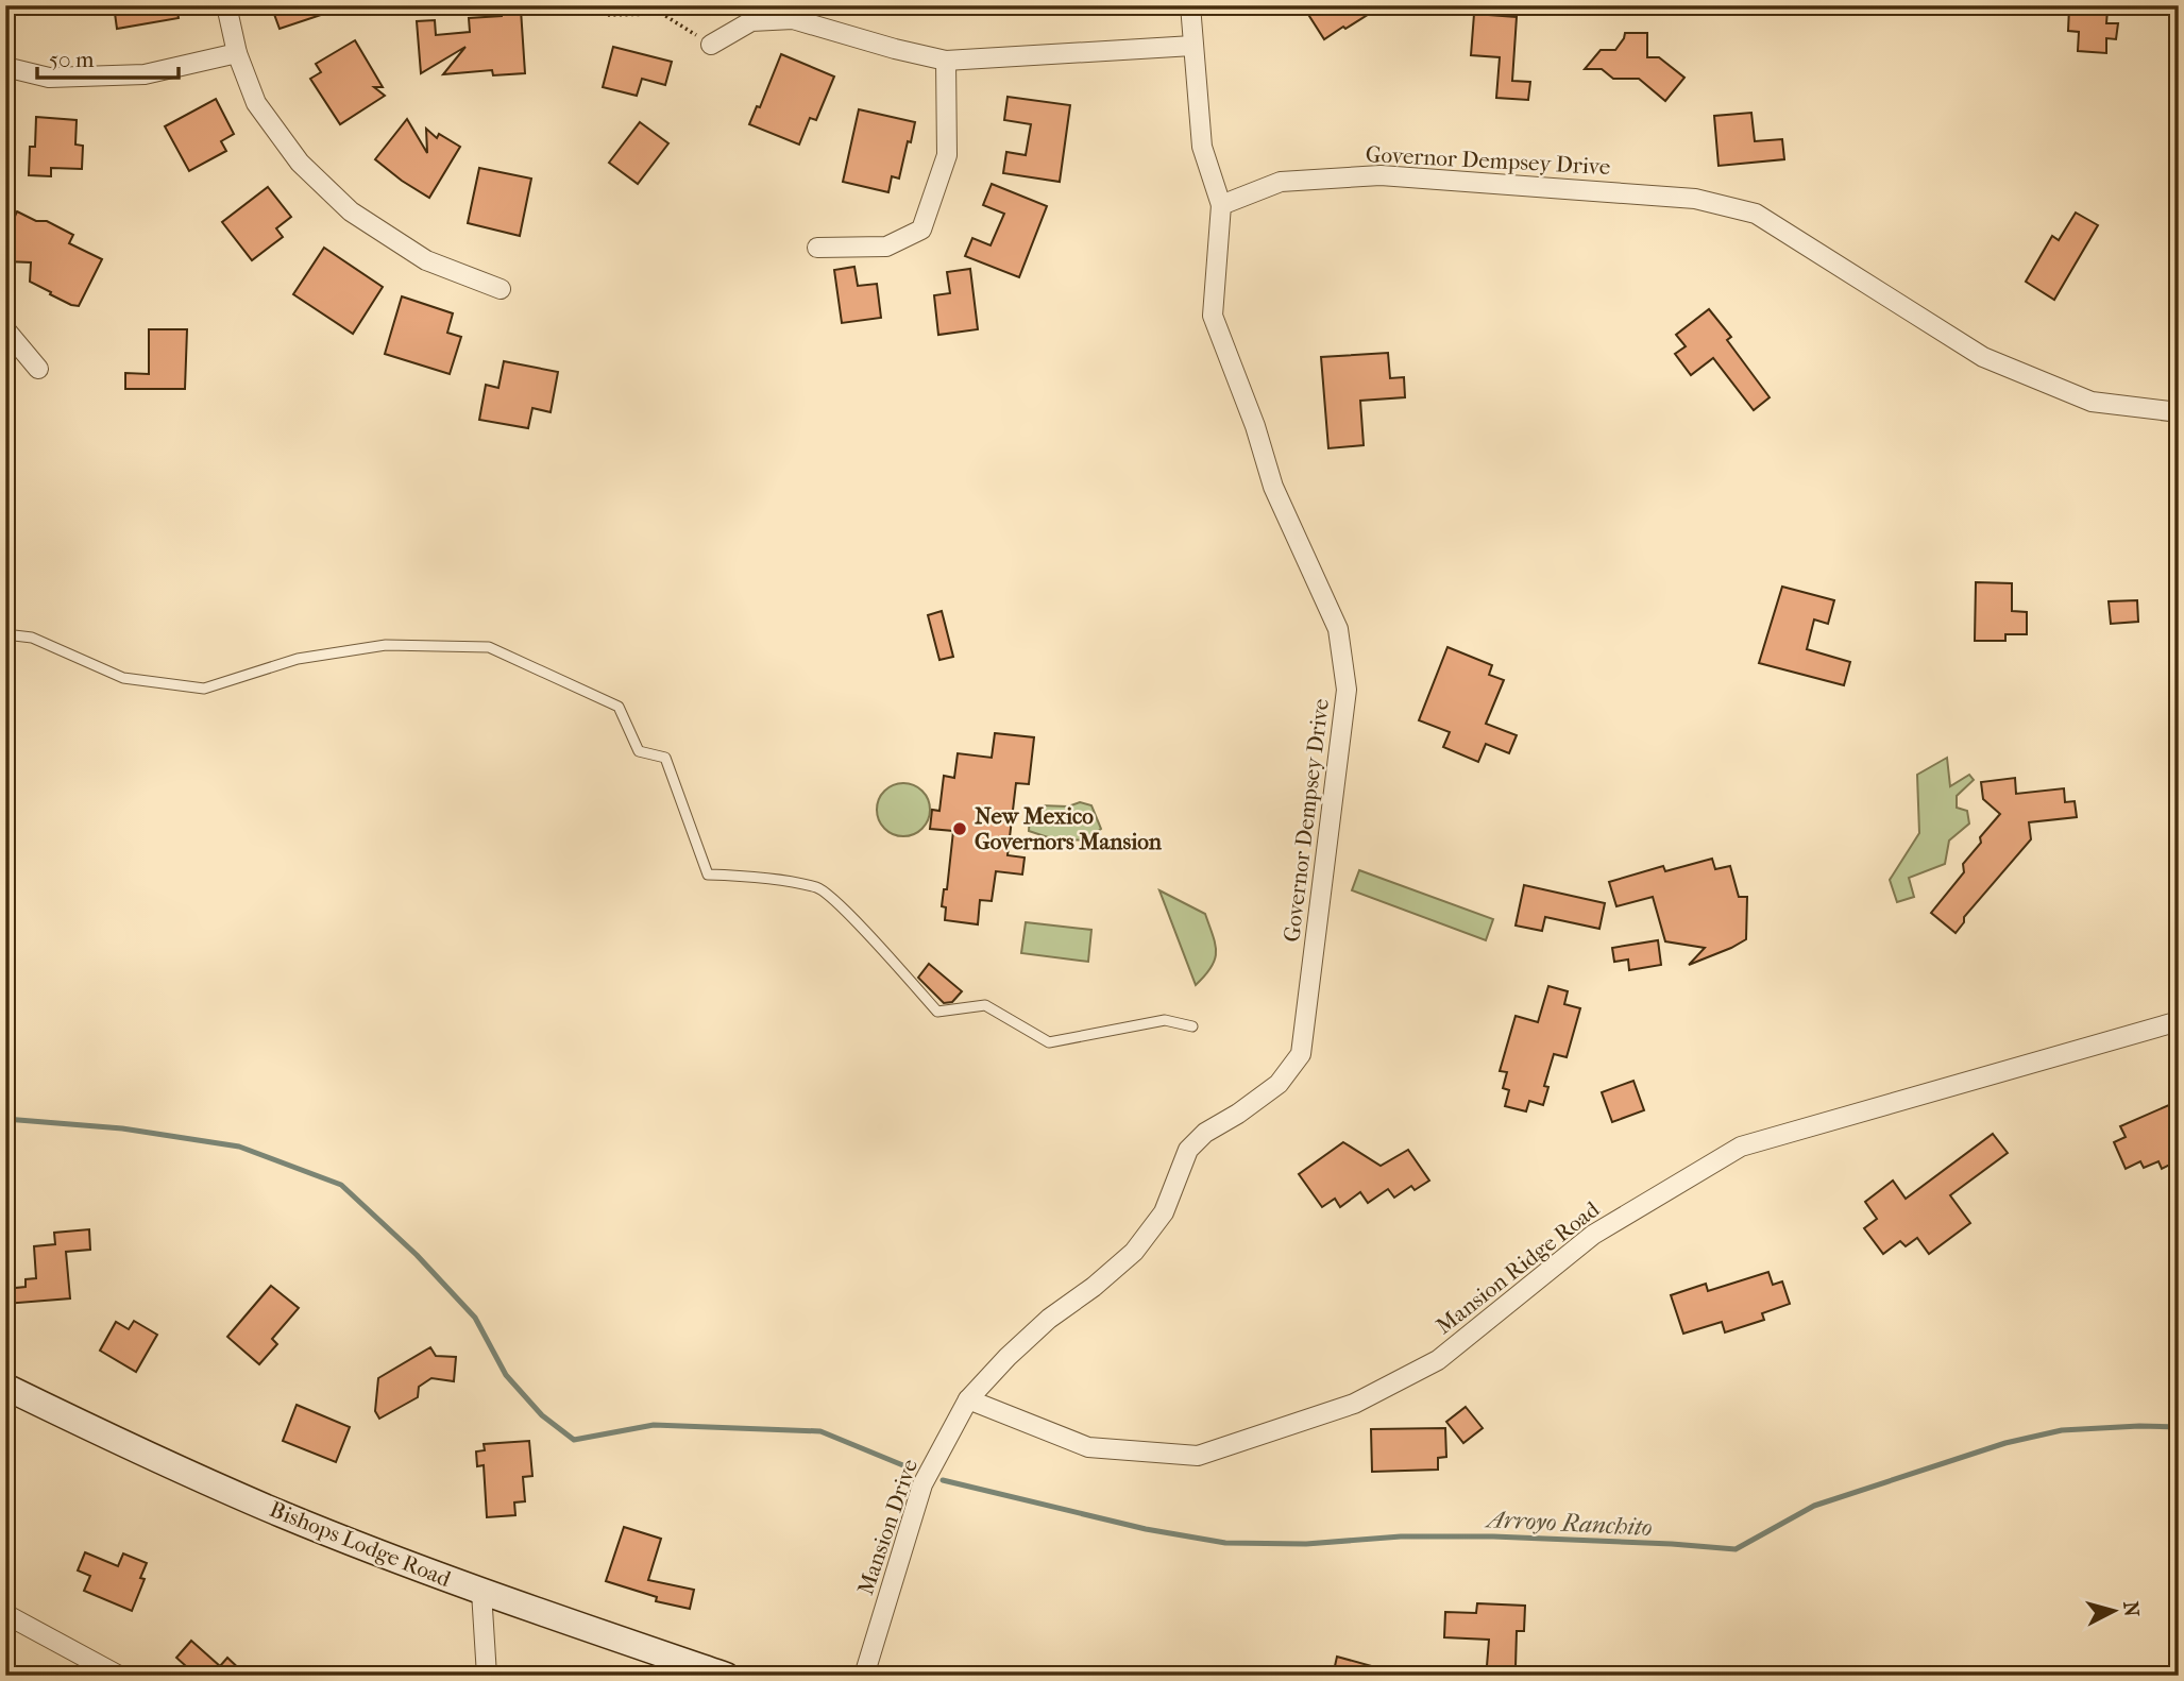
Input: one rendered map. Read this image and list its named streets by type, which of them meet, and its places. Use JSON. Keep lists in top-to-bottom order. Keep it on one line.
{"streets":{"street":["Governor Dempsey Drive","Mansion Ridge Road","Mansion Drive","Bishops Lodge Road"]},"crossings":[["Governor Dempsey Drive","Mansion Drive"],["Mansion Ridge Road","Mansion Drive"]],"water":["Arroyo Ranchito"],"places":["New Mexico Governors Mansion"],"scale_bar":"50 m","north":"right"}
